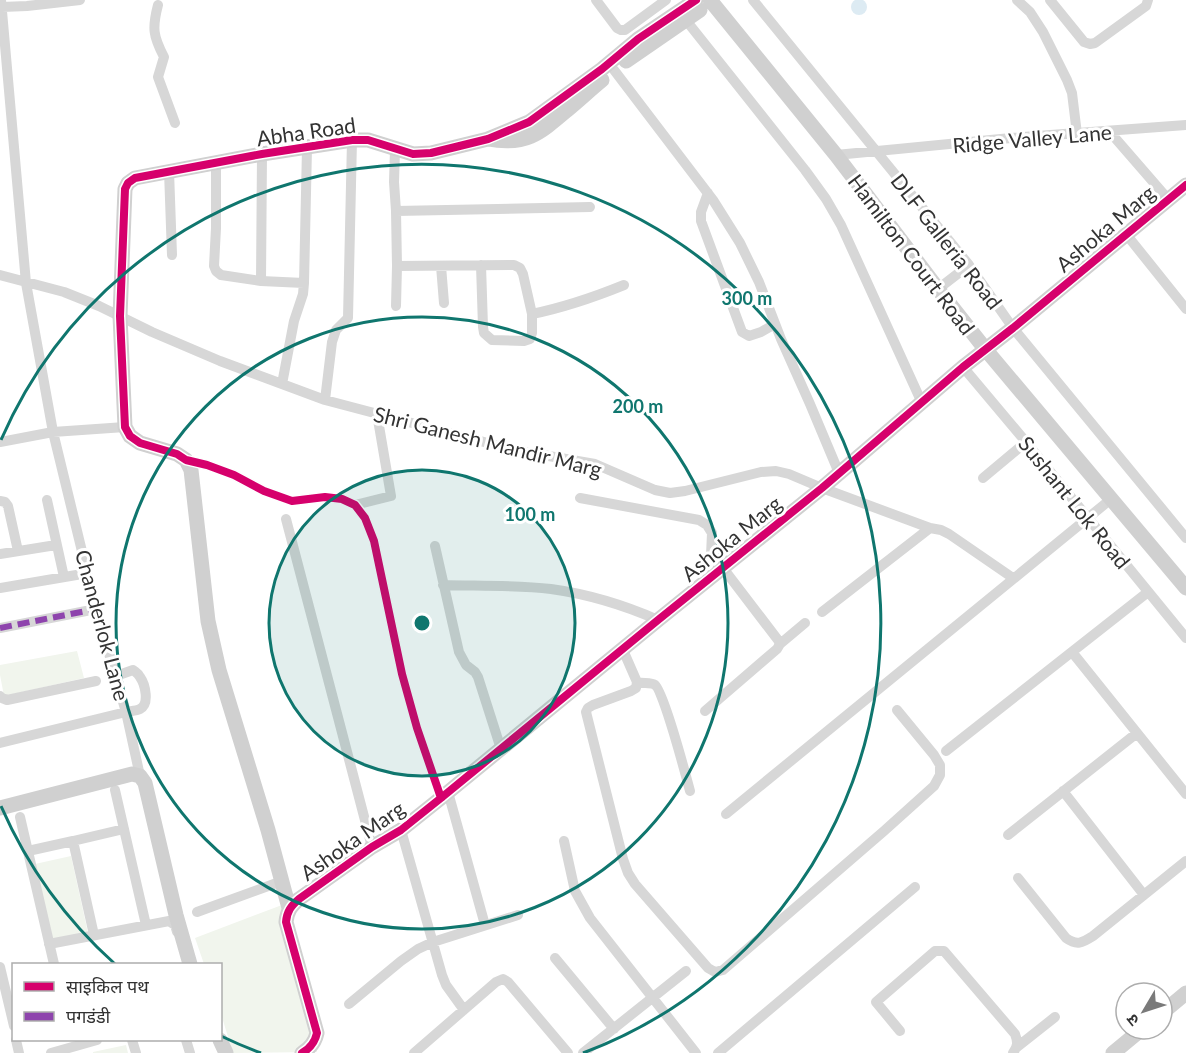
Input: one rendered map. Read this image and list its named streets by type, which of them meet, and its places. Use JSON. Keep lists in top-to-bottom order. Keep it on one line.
{"streets":{"street":["Abha Road","Ridge Valley Lane","Ashoka Marg","DLF Galleria Road","Hamilton Court Road","Shri Ganesh Mandir Marg","Sushant Lok Road","Chanderlok Lane"]},"crossings":[["Abha Road","Hamilton Court Road"],["Ridge Valley Lane","DLF Galleria Road"],["Ridge Valley Lane","Hamilton Court Road"],["Ashoka Marg","DLF Galleria Road"],["Ashoka Marg","Hamilton Court Road"],["Ashoka Marg","Shri Ganesh Mandir Marg"],["Ashoka Marg","Sushant Lok Road"]],"legend":["साइकिल पथ","पगडंडी"],"north":"bottom left","rings":["300 m","200 m","100 m"]}
